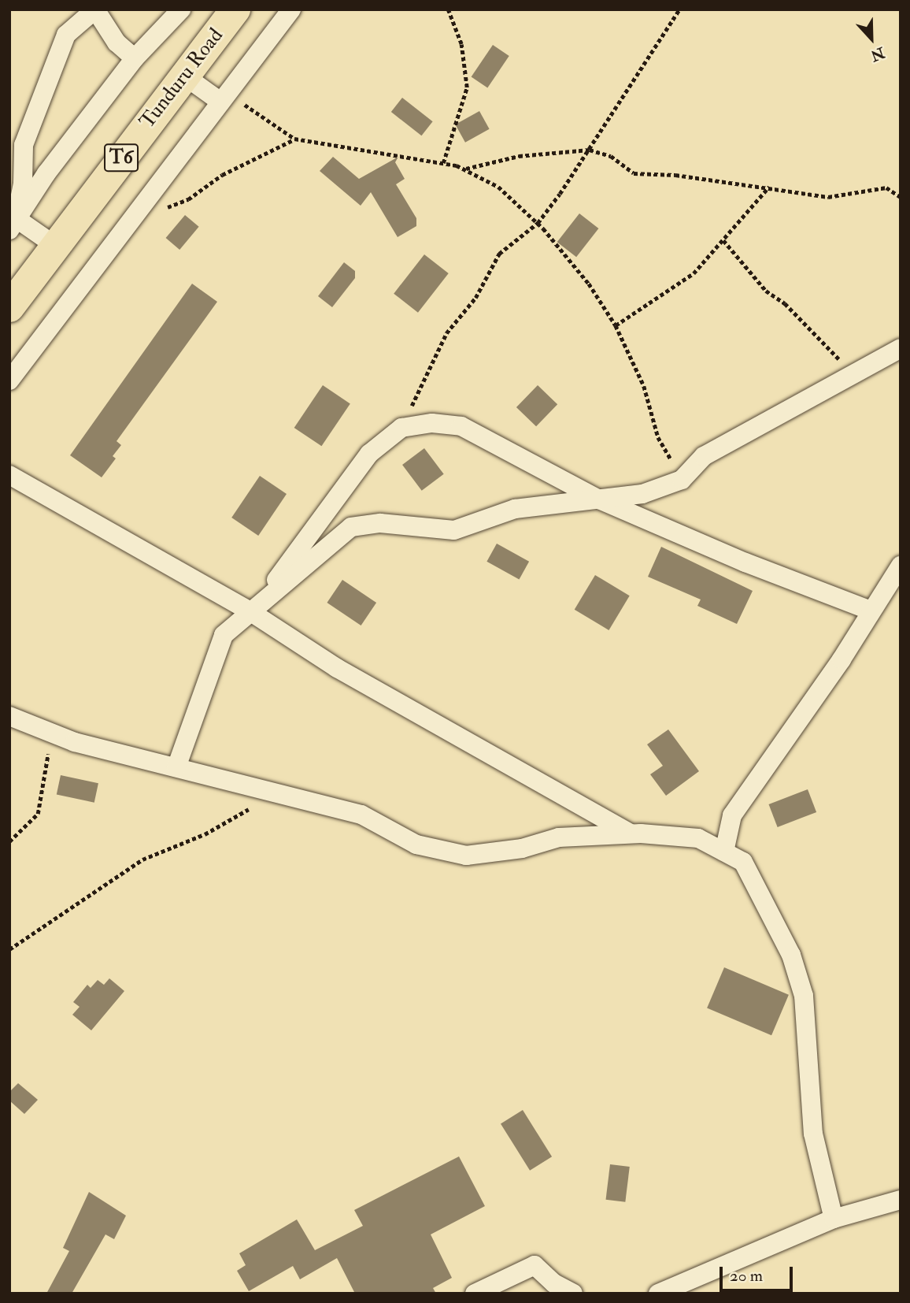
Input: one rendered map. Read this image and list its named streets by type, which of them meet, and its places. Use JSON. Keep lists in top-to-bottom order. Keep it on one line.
{"streets":{"highway":["Tunduru Road","T6"]},"scale_bar":"20 m","north":"bottom"}
